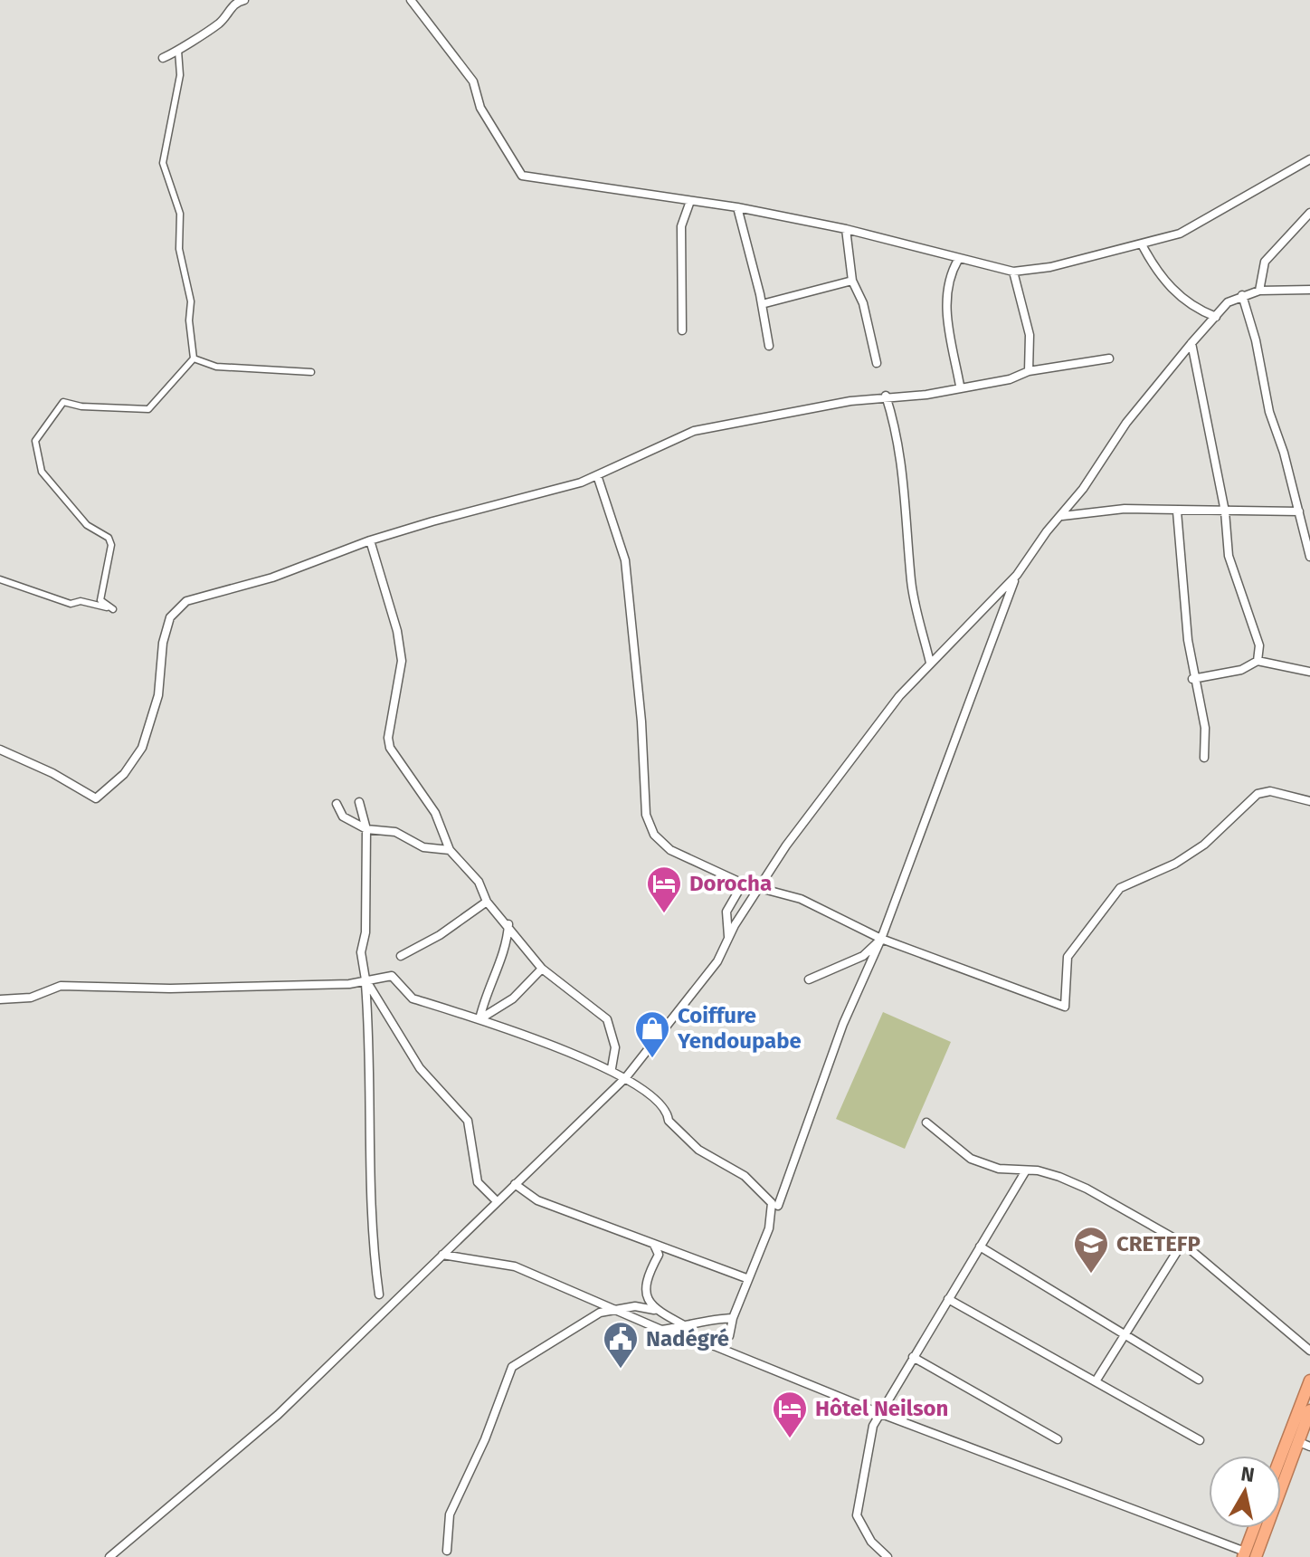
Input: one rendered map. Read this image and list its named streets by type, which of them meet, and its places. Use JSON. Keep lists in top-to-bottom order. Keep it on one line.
{"places":{"hotel":["Dorocha","Hôtel Neilson"],"shop":["Coiffure Yendoupabe"],"school or university":["CRETEFP"],"public building":["Nadégré"]},"north":"top"}
